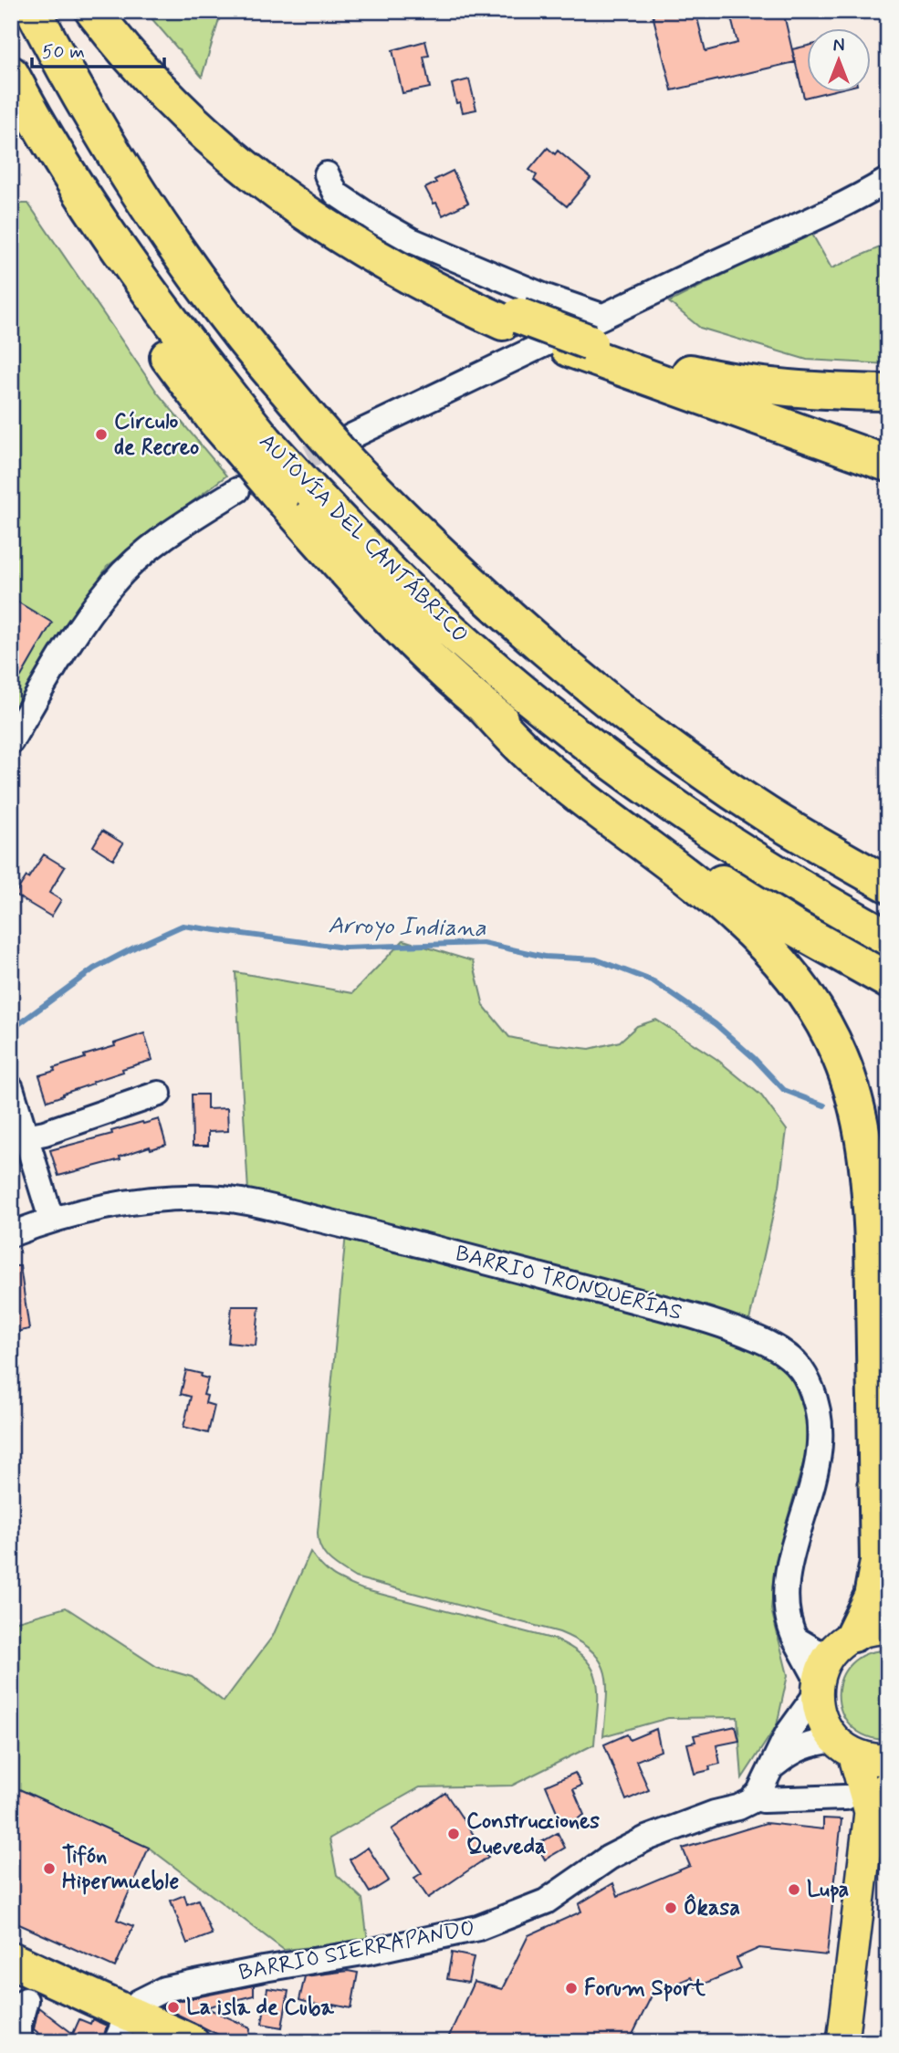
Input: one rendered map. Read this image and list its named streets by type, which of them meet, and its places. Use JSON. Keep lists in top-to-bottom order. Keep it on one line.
{"streets":{"highway":["AUTOVÍA DEL CANTÁBRICO"],"street":["BARRIO TRONQUERÍAS","BARRIO SIERRAPANDO"]},"water":["Arroyo Indiana"],"places":["Círculo de Recreo","Construcciones Queveda","Tifón Hipermueble","Lupa","Ôkasa","Forum Sport","La isla de Cuba"],"scale_bar":"50 m","north":"top"}
